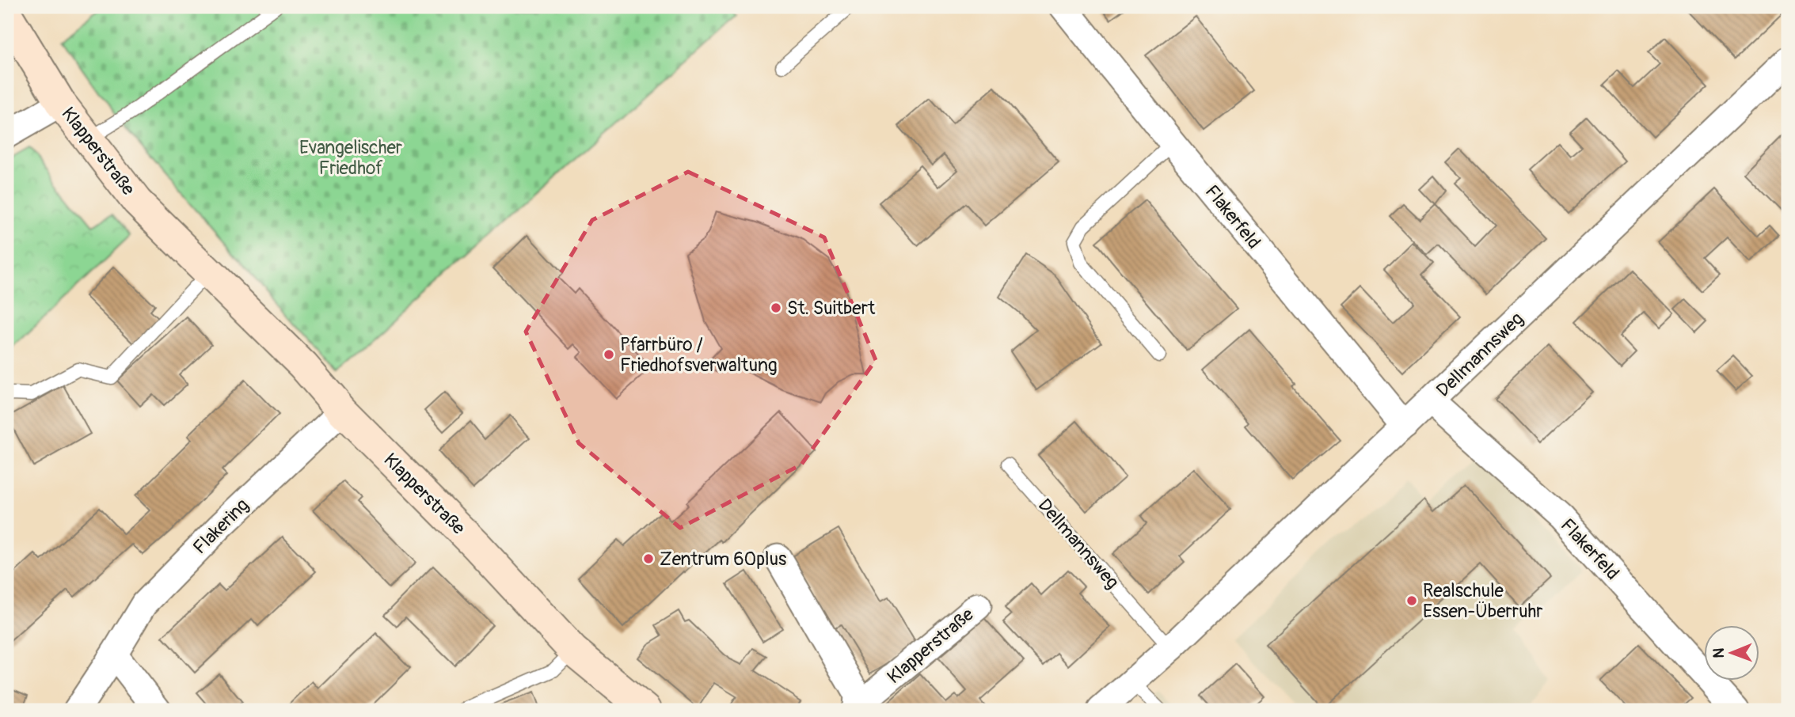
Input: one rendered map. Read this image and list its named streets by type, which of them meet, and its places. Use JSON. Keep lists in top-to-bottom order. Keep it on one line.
{"streets":{"street":["Klapperstraße","Flakerfeld","Dellmannsweg","Flakering"]},"crossings":[["Klapperstraße","Flakering"],["Flakerfeld","Dellmannsweg"]],"parks":["Evangelischer Friedhof"],"places":["St. Suitbert","Pfarrbüro / Friedhofsverwaltung","Zentrum 60plus","Realschule Essen-Überruhr"],"north":"left"}
